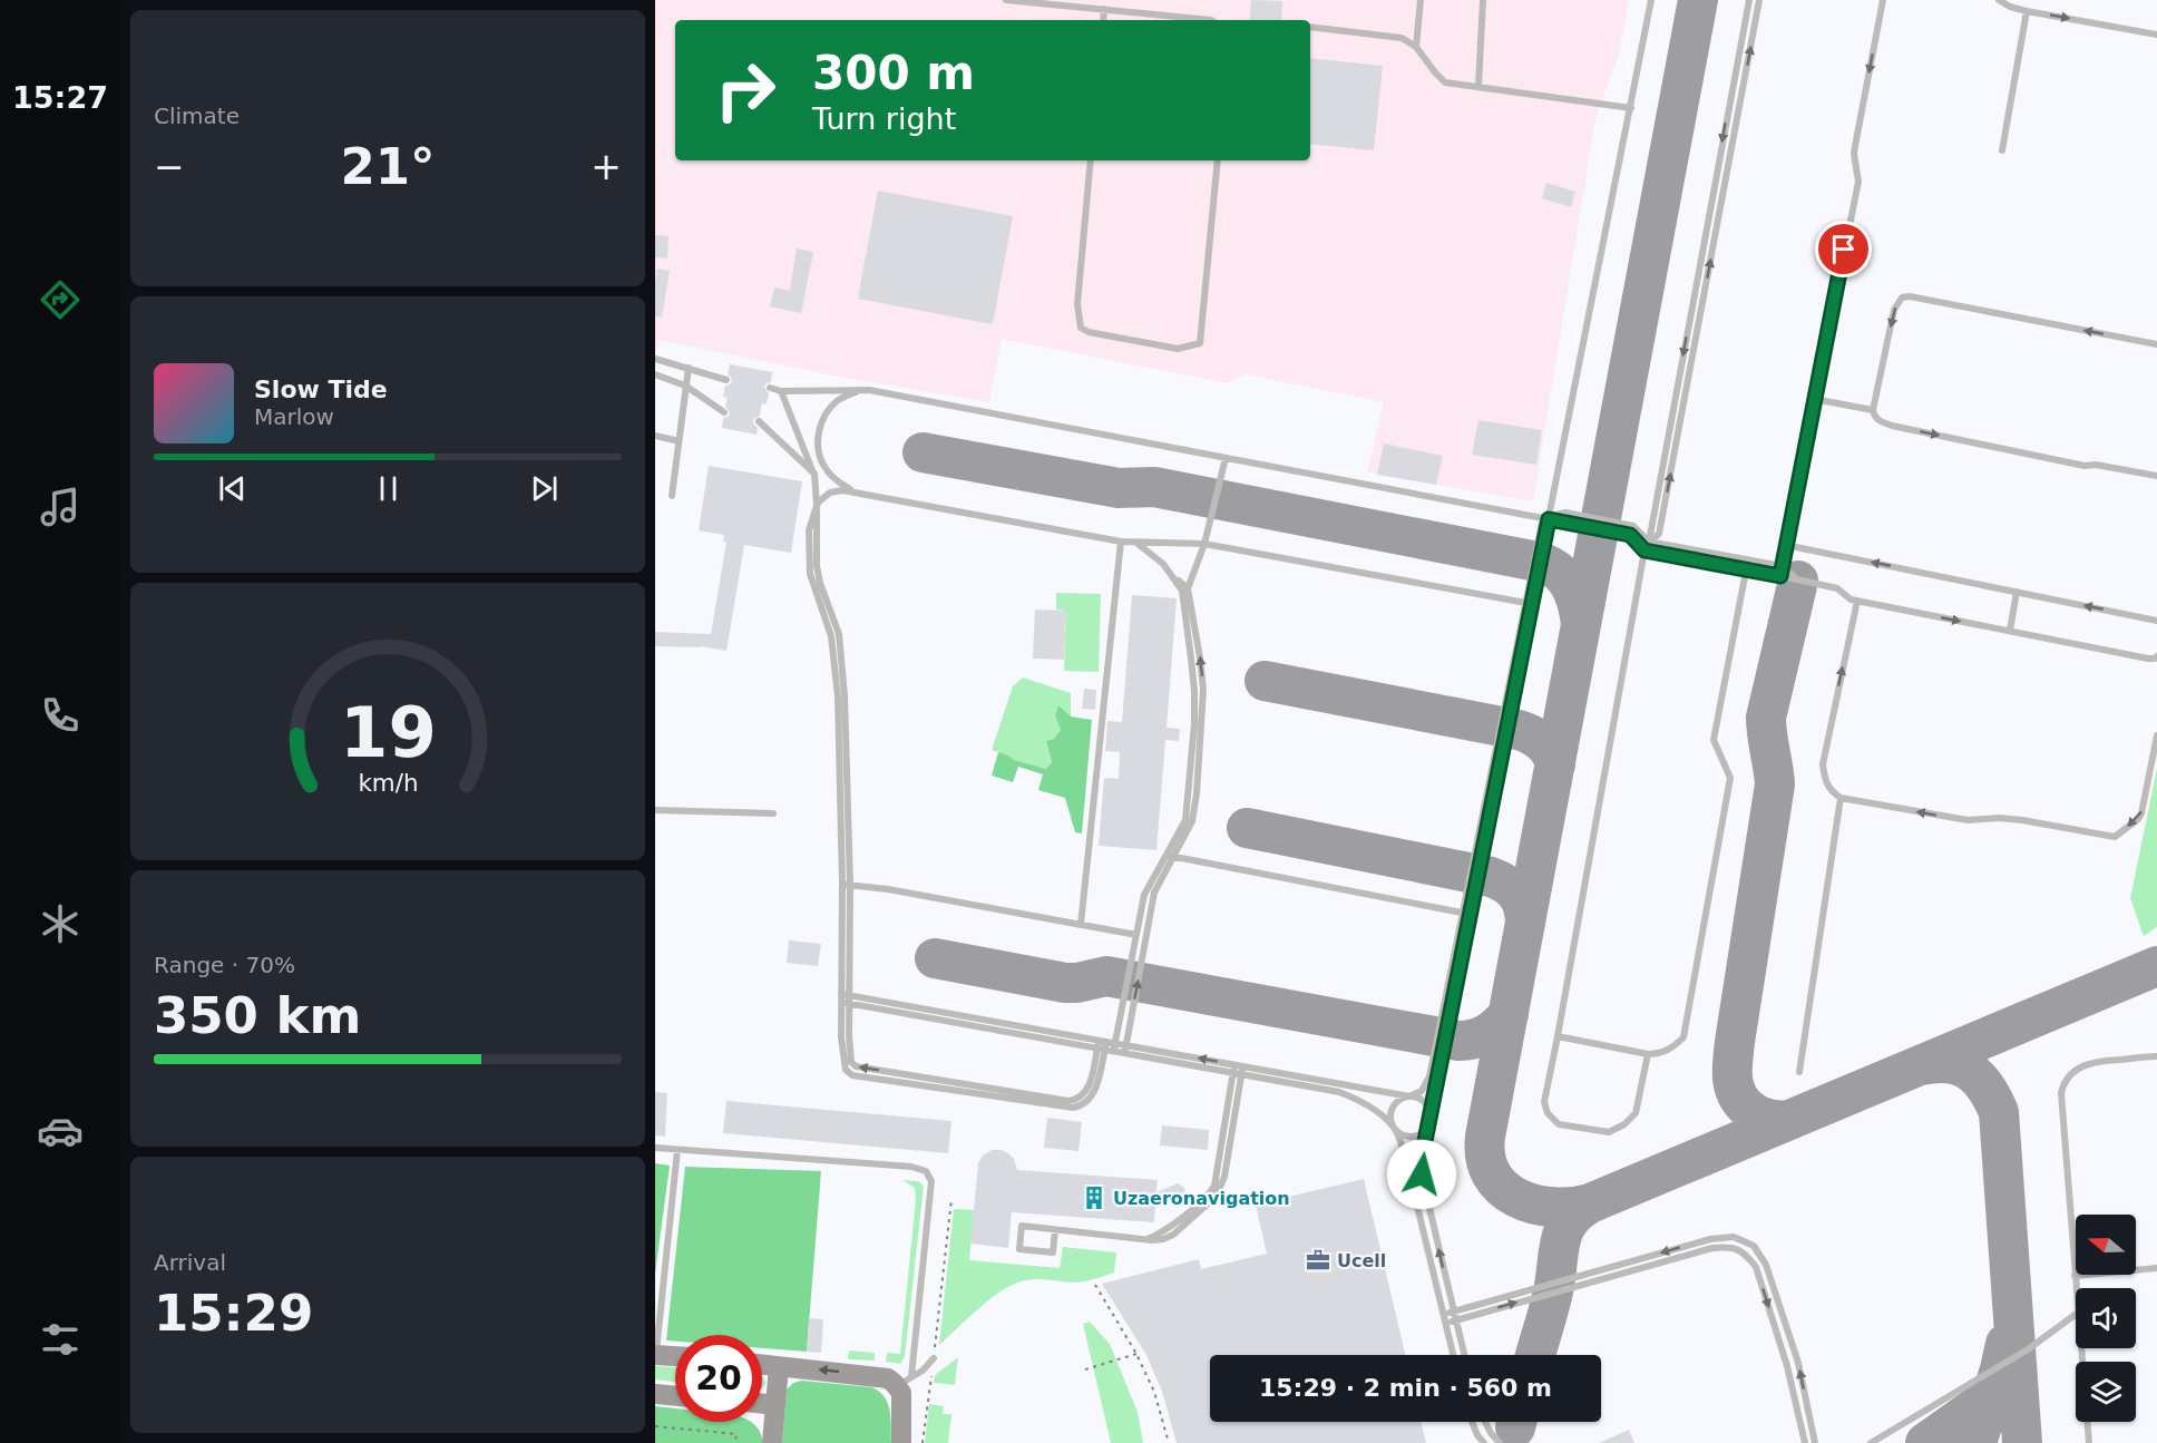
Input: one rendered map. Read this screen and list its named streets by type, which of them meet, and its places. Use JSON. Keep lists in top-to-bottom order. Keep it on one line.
{"places":{"building":["Uzaeronavigation"],"office":["Ucell"]},"north":"left","page":{"tabs":"15:27","tile":["Climate",["Range · 70%","350 km"],["Arrival","15:29"]],"turn":["300 m","Turn right"],"heat":["−","21°","+"],"song":["Slow Tide","Marlow"],"limit":"20","trip":"15:29 · 2 min · 560 m","gauge":["19","km/h"]}}
